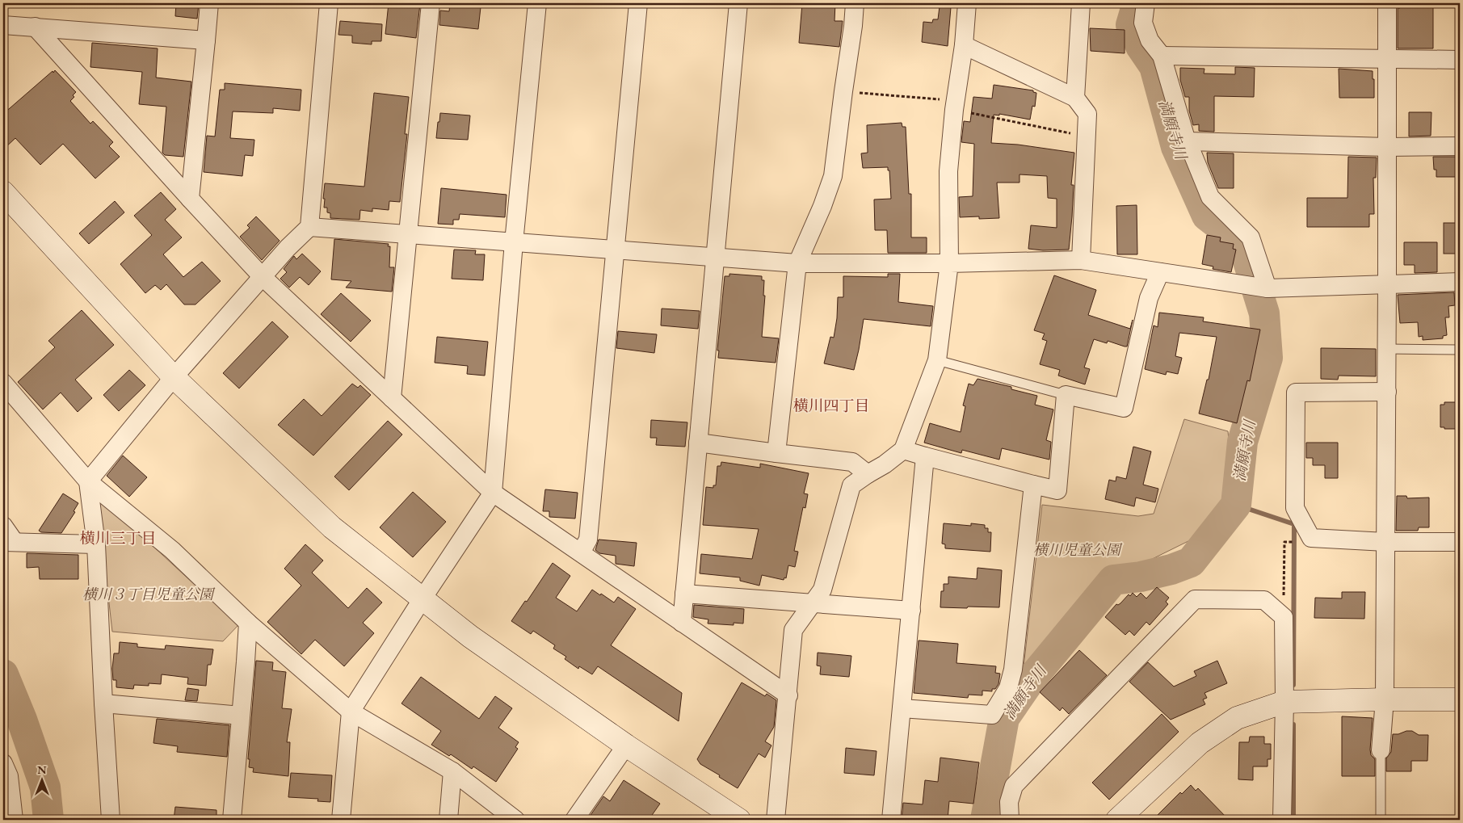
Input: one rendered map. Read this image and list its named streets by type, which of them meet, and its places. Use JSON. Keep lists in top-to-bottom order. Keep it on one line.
{"districts":["横川四丁目","横川三丁目"],"water":["満願寺川"],"parks":["横川児童公園","横川３丁目児童公園"],"north":"top"}
